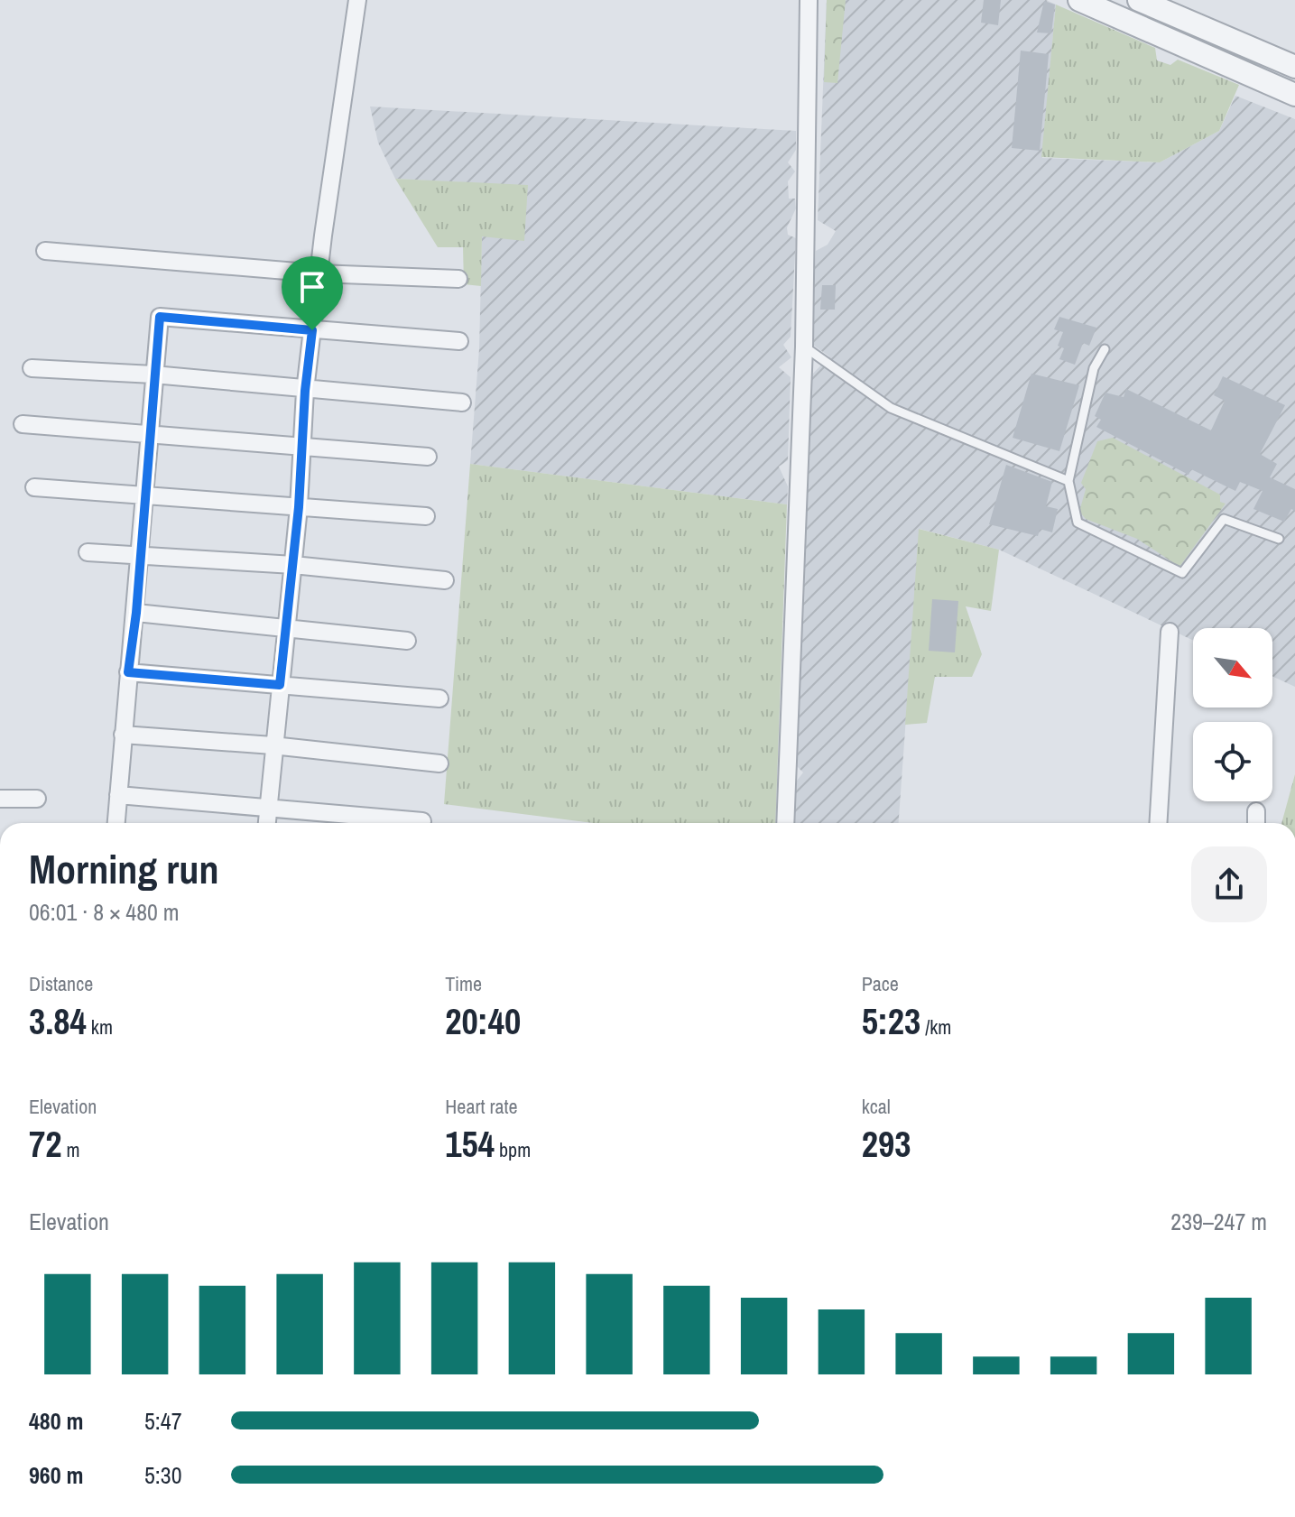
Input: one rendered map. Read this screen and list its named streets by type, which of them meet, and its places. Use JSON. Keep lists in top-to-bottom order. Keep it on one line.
{"north":"bottom right","page":{"heading":["Morning run","06:01 · 8 × 480 m"],"stats":[["Distance","3.84 km"],["Time","20:40"],["Pace","5:23 /km"],["Elevation","72 m"],["Heart rate","154 bpm"],["kcal","293"]],"chart":["Elevation","239–247 m"],"list":[{"name":"480 m","note":"5:47"},{"name":"960 m","note":"5:30"}]}}
